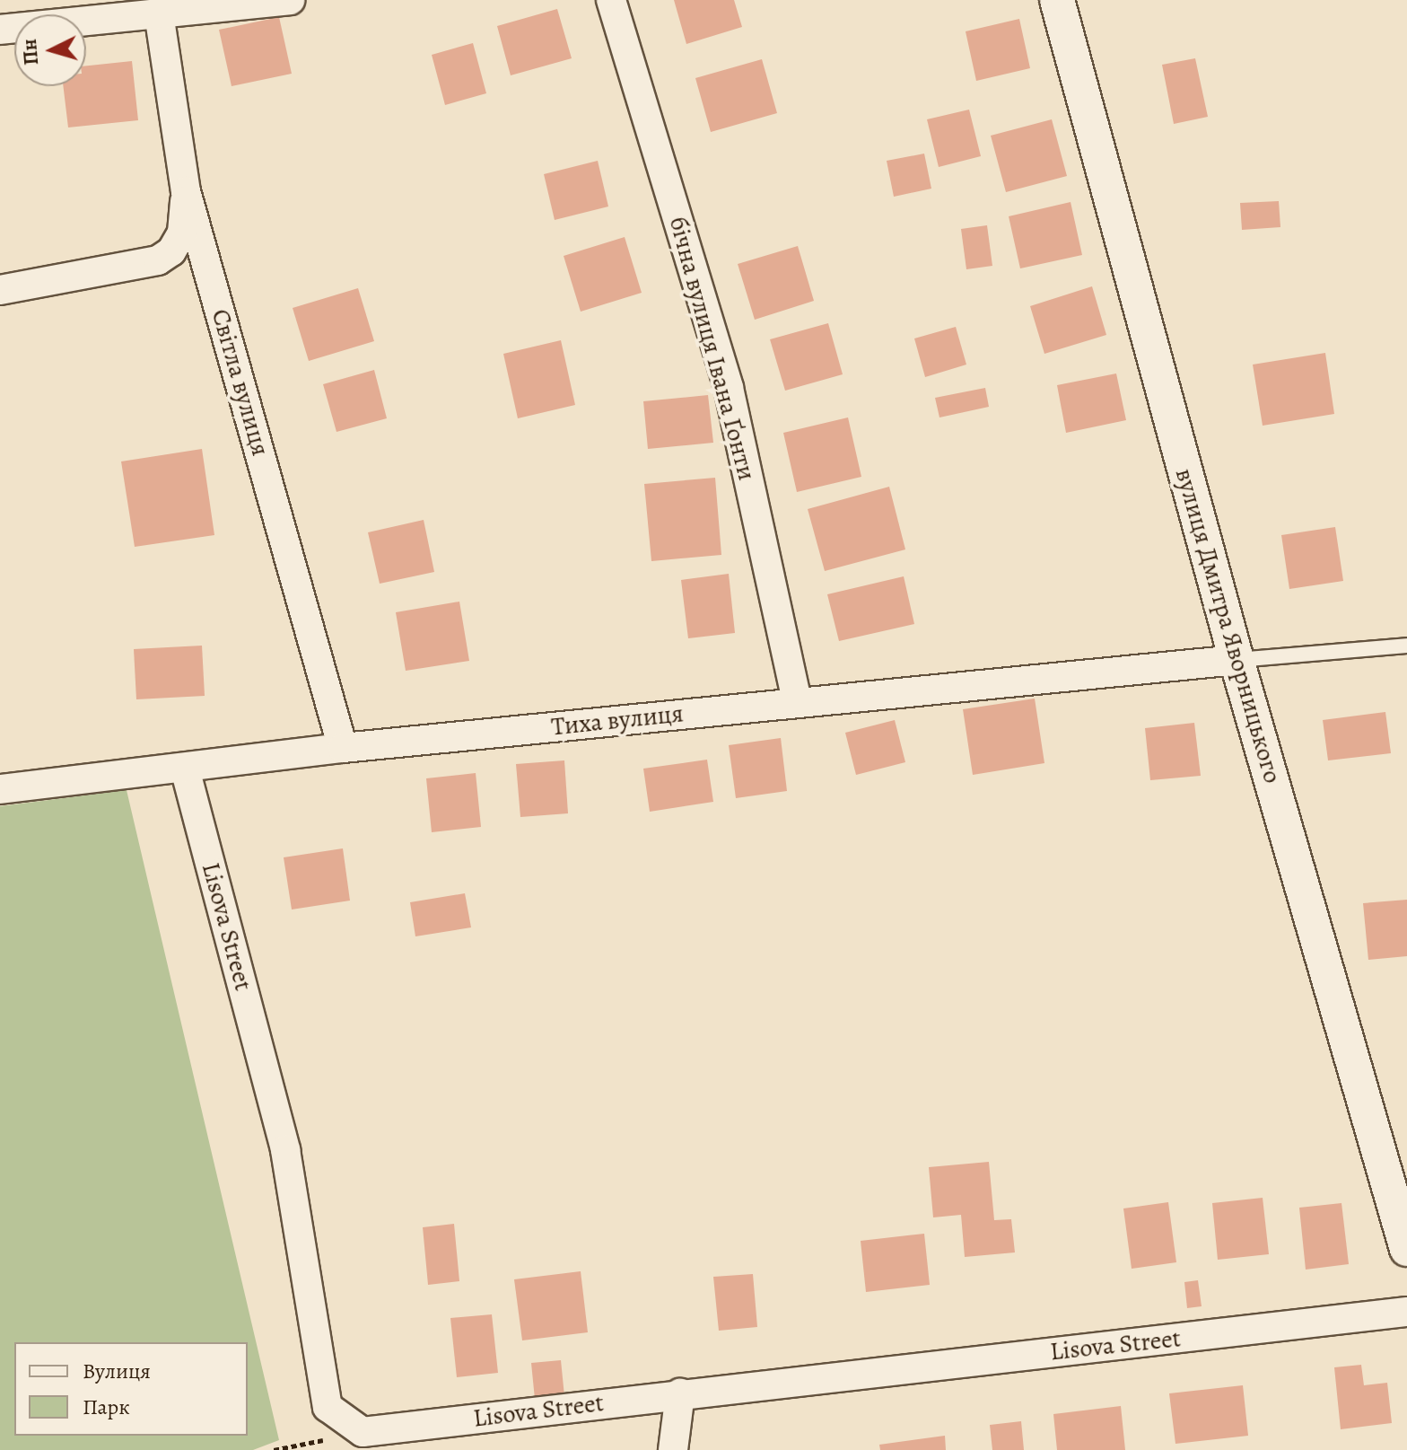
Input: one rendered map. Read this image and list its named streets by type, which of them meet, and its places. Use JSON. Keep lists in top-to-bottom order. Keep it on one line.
{"streets":{"street":["бічна вулиця Івана Ґонти","Світла вулиця","вулиця Дмитра Яворницького","Тиха вулиця","Lisova Street"]},"crossings":[["бічна вулиця Івана Ґонти","Тиха вулиця"],["Світла вулиця","Тиха вулиця"],["вулиця Дмитра Яворницького","Тиха вулиця"],["Тиха вулиця","Lisova Street"]],"legend":["Вулиця","Парк"],"north":"left"}
